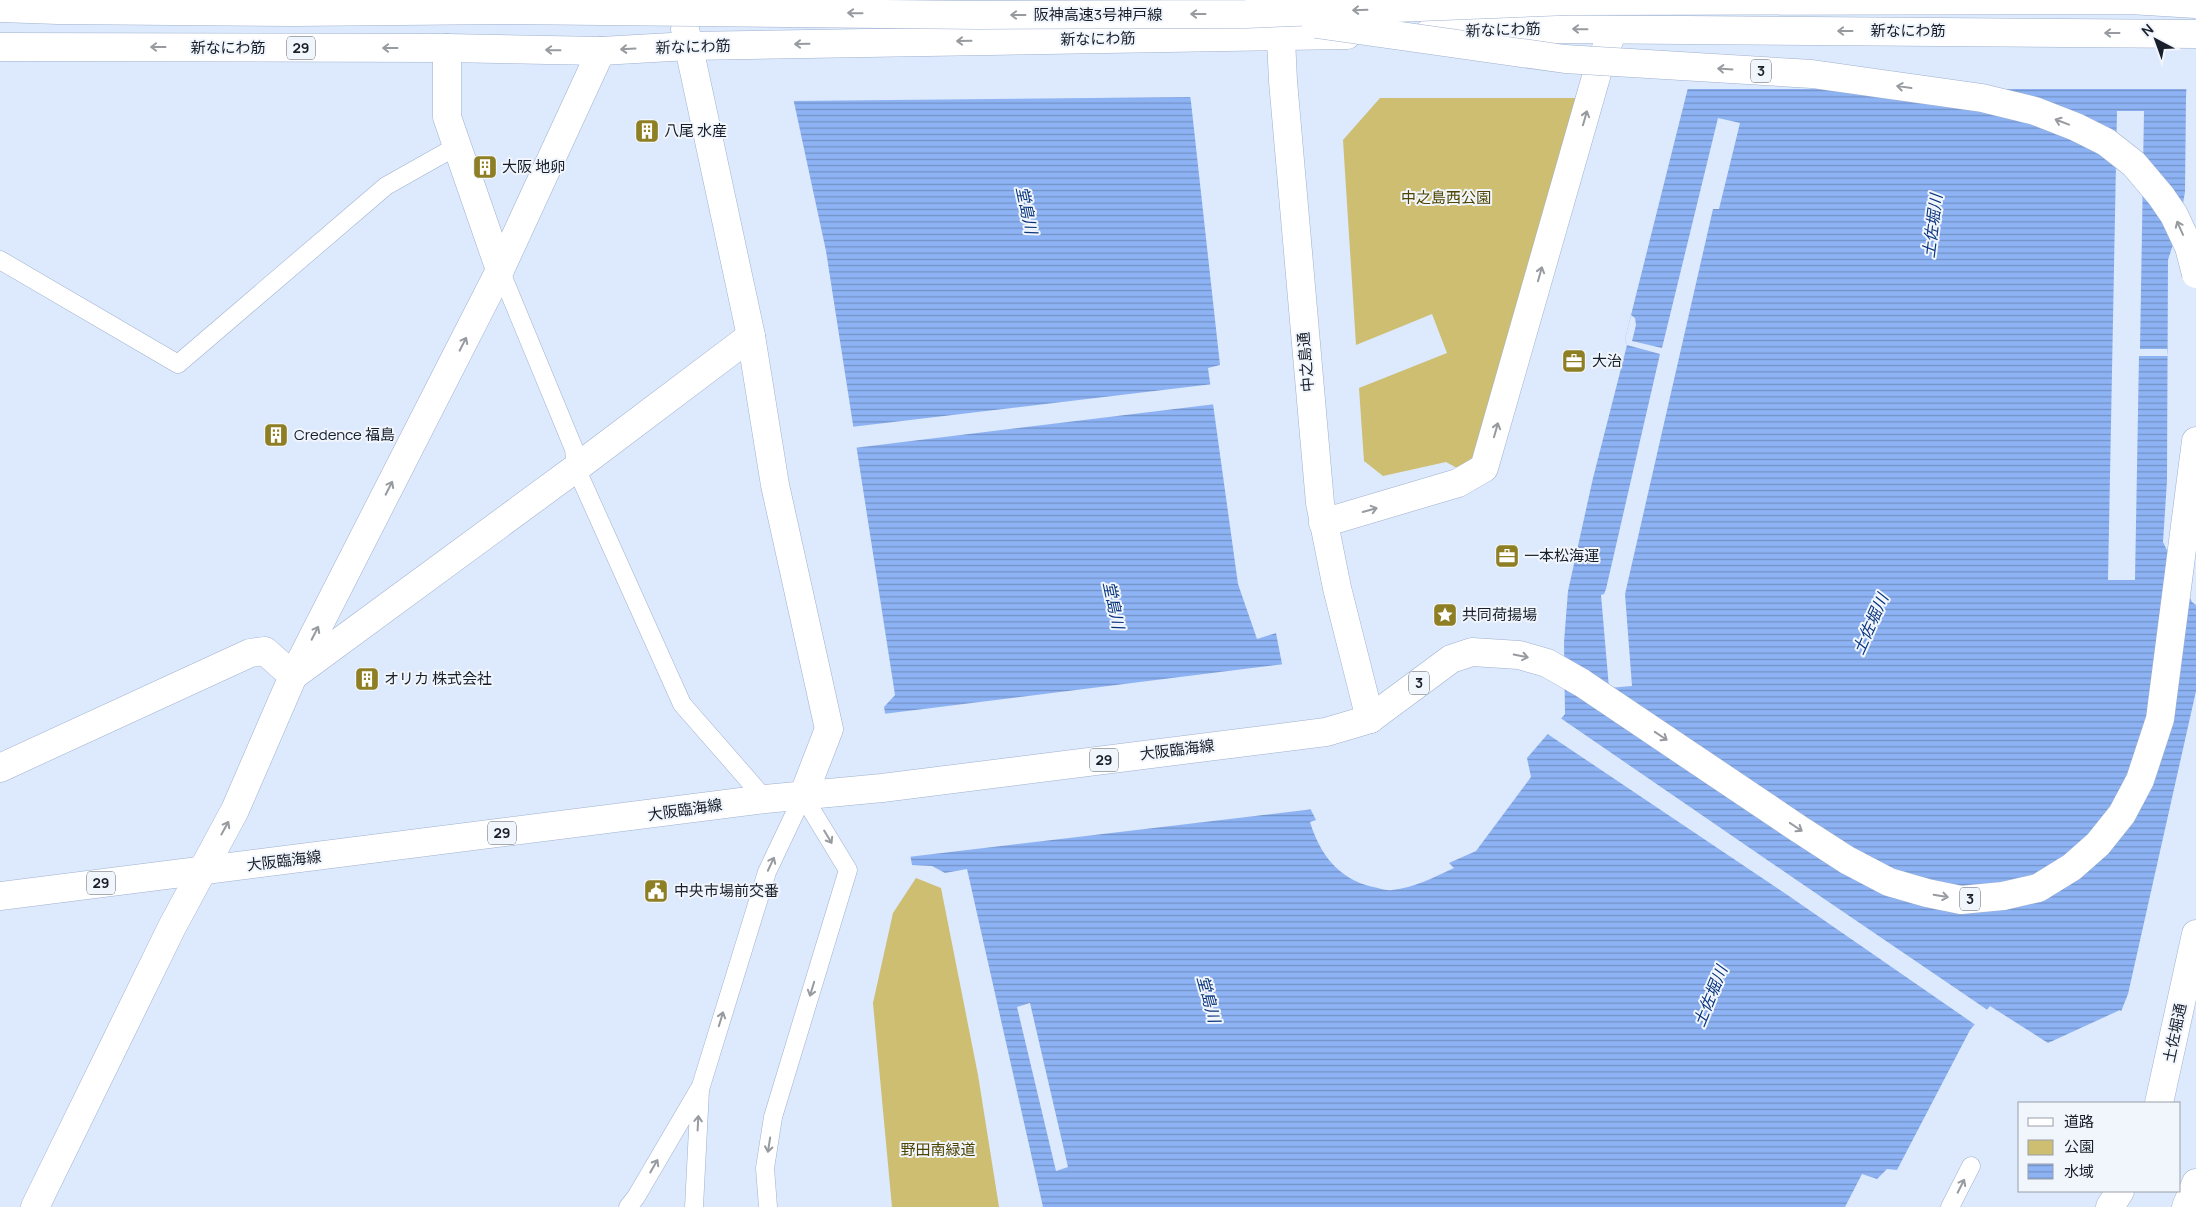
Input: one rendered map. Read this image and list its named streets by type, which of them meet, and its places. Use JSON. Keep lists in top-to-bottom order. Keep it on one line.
{"streets":{"main road":["阪神高速3号神戸線","新なにわ筋","29","3","中之島通","大阪臨海線","土佐堀通"]},"crossings":[["阪神高速3号神戸線","3"],["新なにわ筋","中之島通"],["3","中之島通"],["3","大阪臨海線"],["中之島通","大阪臨海線"]],"water":["堂島川","土佐堀川"],"parks":["中之島西公園","野田南緑道"],"places":{"building":["八尾 水産","大阪 地卵","Credence 福島","オリカ 株式会社"],"office":["大治","一本松海運"],"place":["共同荷揚場"],"public building":["中央市場前交番"]},"legend":["道路","公園","水域"],"north":"top left"}
